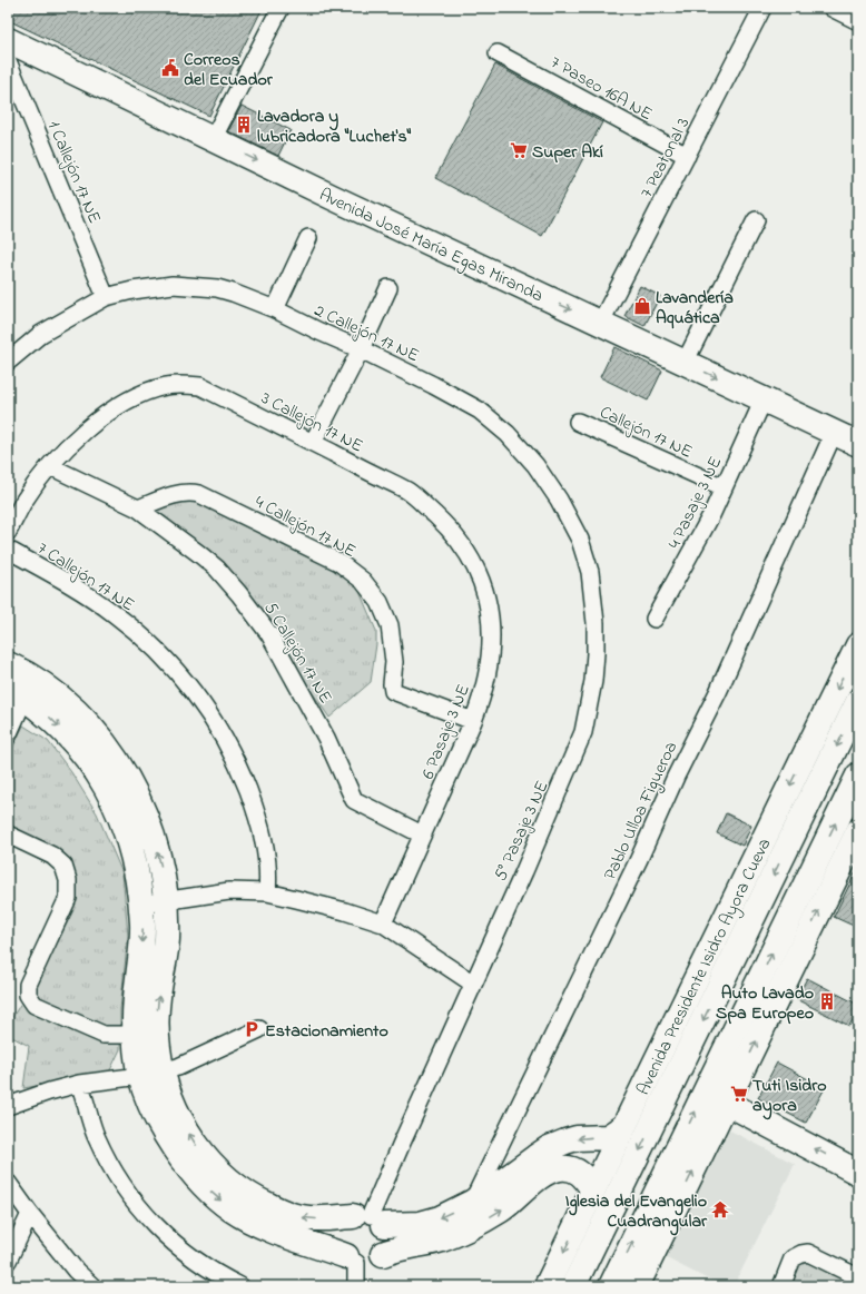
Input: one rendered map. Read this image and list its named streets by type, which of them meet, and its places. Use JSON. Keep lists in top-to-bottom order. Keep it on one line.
{"streets":{"street":["7 Paseo 16A NE","7 Peatonal 3","1 Callejón 17 NE","Avenida José María Egas Miranda","2 Callejón 17 NE","3 Callejón 17 NE","Callejón 17 NE","4 Pasaje 3 NE","4 Callejón 17 NE","7 Callejón 17 NE","5 Callejón 17 NE","6 Pasaje 3 NE","Pablo Ulloa Figueroa","5° Pasaje 3 NE","Avenida Presidente Isidro Ayora Cueva"]},"crossings":[["7 Paseo 16A NE","7 Peatonal 3"],["7 Peatonal 3","Avenida José María Egas Miranda"],["1 Callejón 17 NE","2 Callejón 17 NE"],["Avenida José María Egas Miranda","4 Pasaje 3 NE"],["Avenida José María Egas Miranda","Pablo Ulloa Figueroa"],["2 Callejón 17 NE","5° Pasaje 3 NE"],["3 Callejón 17 NE","5 Callejón 17 NE"],["3 Callejón 17 NE","6 Pasaje 3 NE"],["Callejón 17 NE","4 Pasaje 3 NE"],["4 Callejón 17 NE","5 Callejón 17 NE"],["4 Callejón 17 NE","6 Pasaje 3 NE"],["5 Callejón 17 NE","6 Pasaje 3 NE"]],"one_way":["Avenida José María Egas Miranda"],"places":{"public building":["Correos del Ecuador"],"building":["Lavadora y lubricadora \"Luchet's\"","Auto Lavado Spa Europeo"],"supermarket":["Super Akí","Tuti Isidro ayora"],"shop":["Lavandería Aquática"],"parking":["Estacionamiento"],"temple":["Iglesia del Evangelio Cuadrangular"]}}
